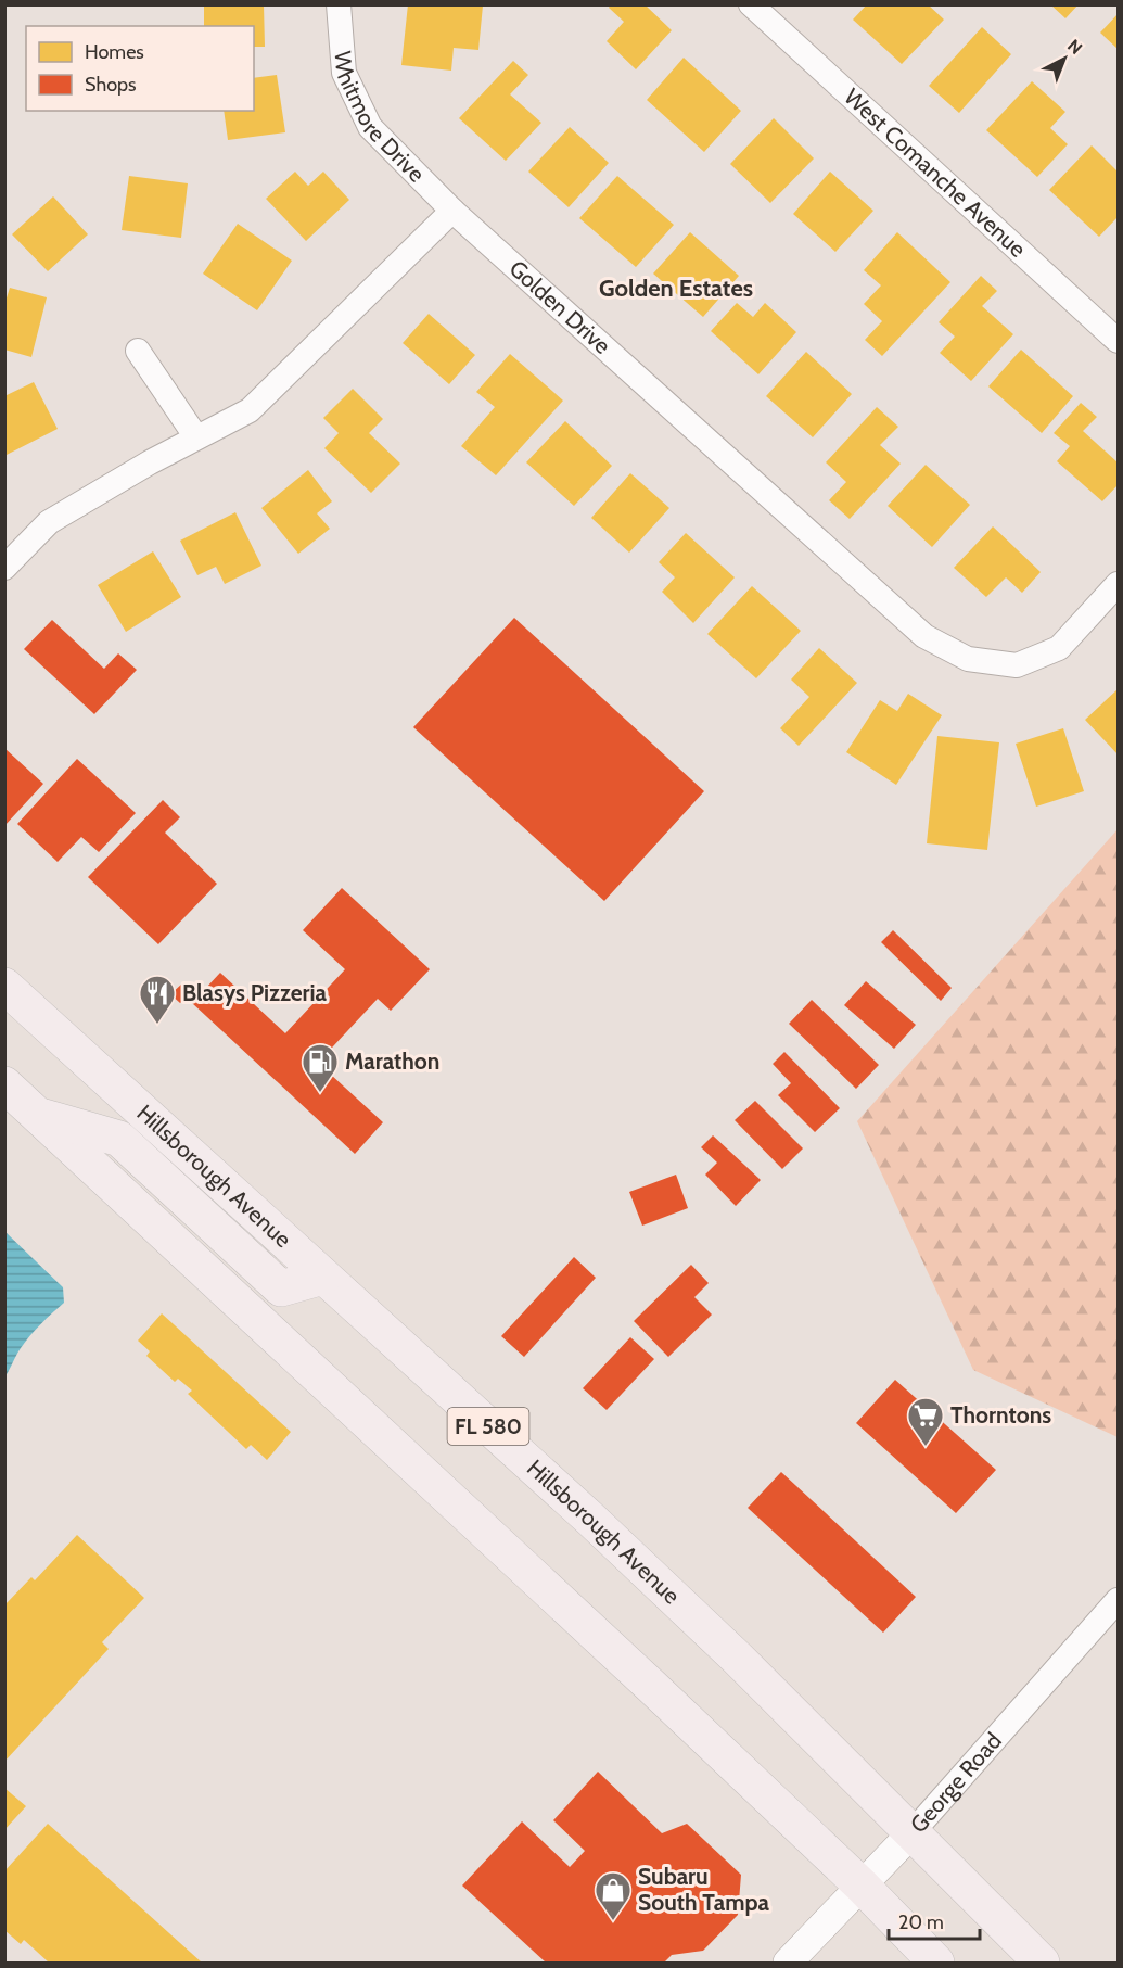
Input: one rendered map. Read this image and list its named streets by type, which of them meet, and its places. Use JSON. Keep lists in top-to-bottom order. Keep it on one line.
{"streets":{"main road":["Hillsborough Avenue","FL 580"],"street":["Whitmore Drive","West Comanche Avenue","Golden Drive","George Road"]},"crossings":[["Whitmore Drive","Golden Drive"],["Hillsborough Avenue","George Road"]],"districts":["Golden Estates"],"places":{"restaurant":["Blasys Pizzeria"],"fuel station":["Marathon"],"supermarket":["Thorntons"],"shop":["Subaru South Tampa"]},"legend":["Homes","Shops"],"scale_bar":"20 m","north":"top right"}
